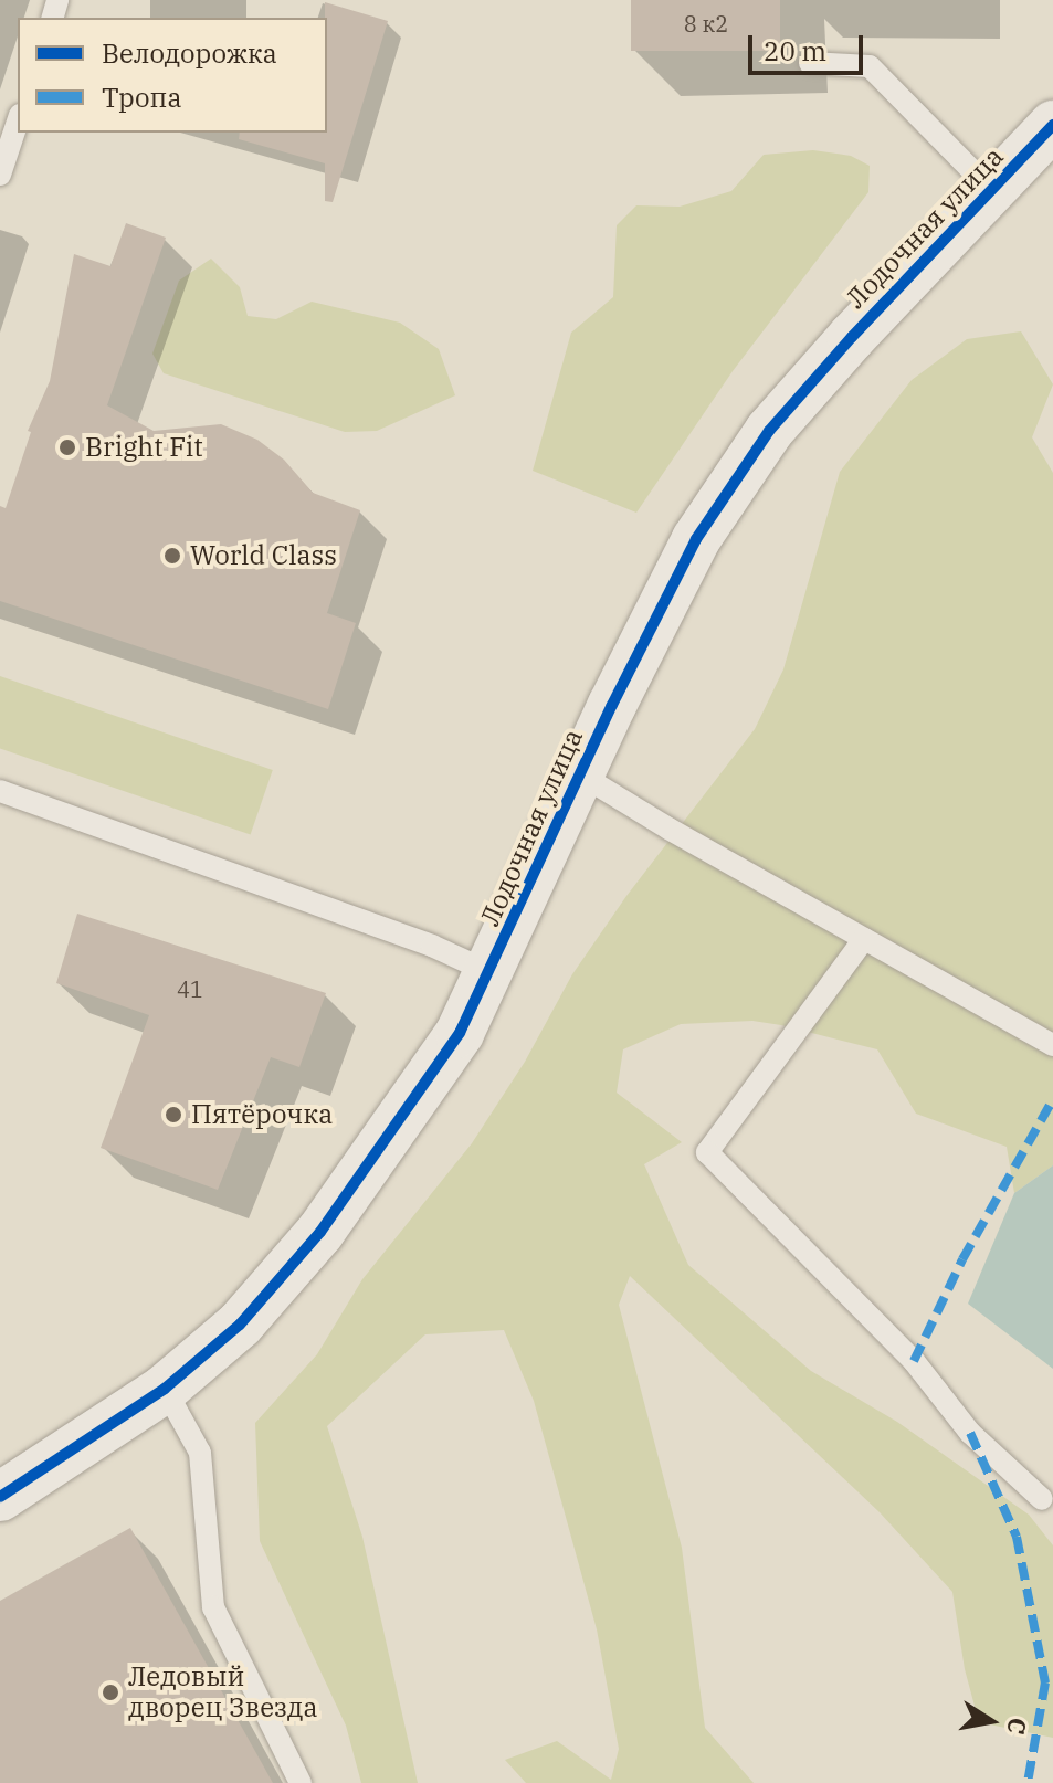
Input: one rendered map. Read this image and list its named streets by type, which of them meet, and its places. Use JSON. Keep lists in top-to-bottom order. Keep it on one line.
{"streets":{"street":["Лодочная улица"]},"places":["Bright Fit","World Class","Пятёрочка","Ледовый дворец Звезда"],"house_numbers":["8 к2","41"],"legend":["Велодорожка","Тропа"],"scale_bar":"20 m","north":"right"}
